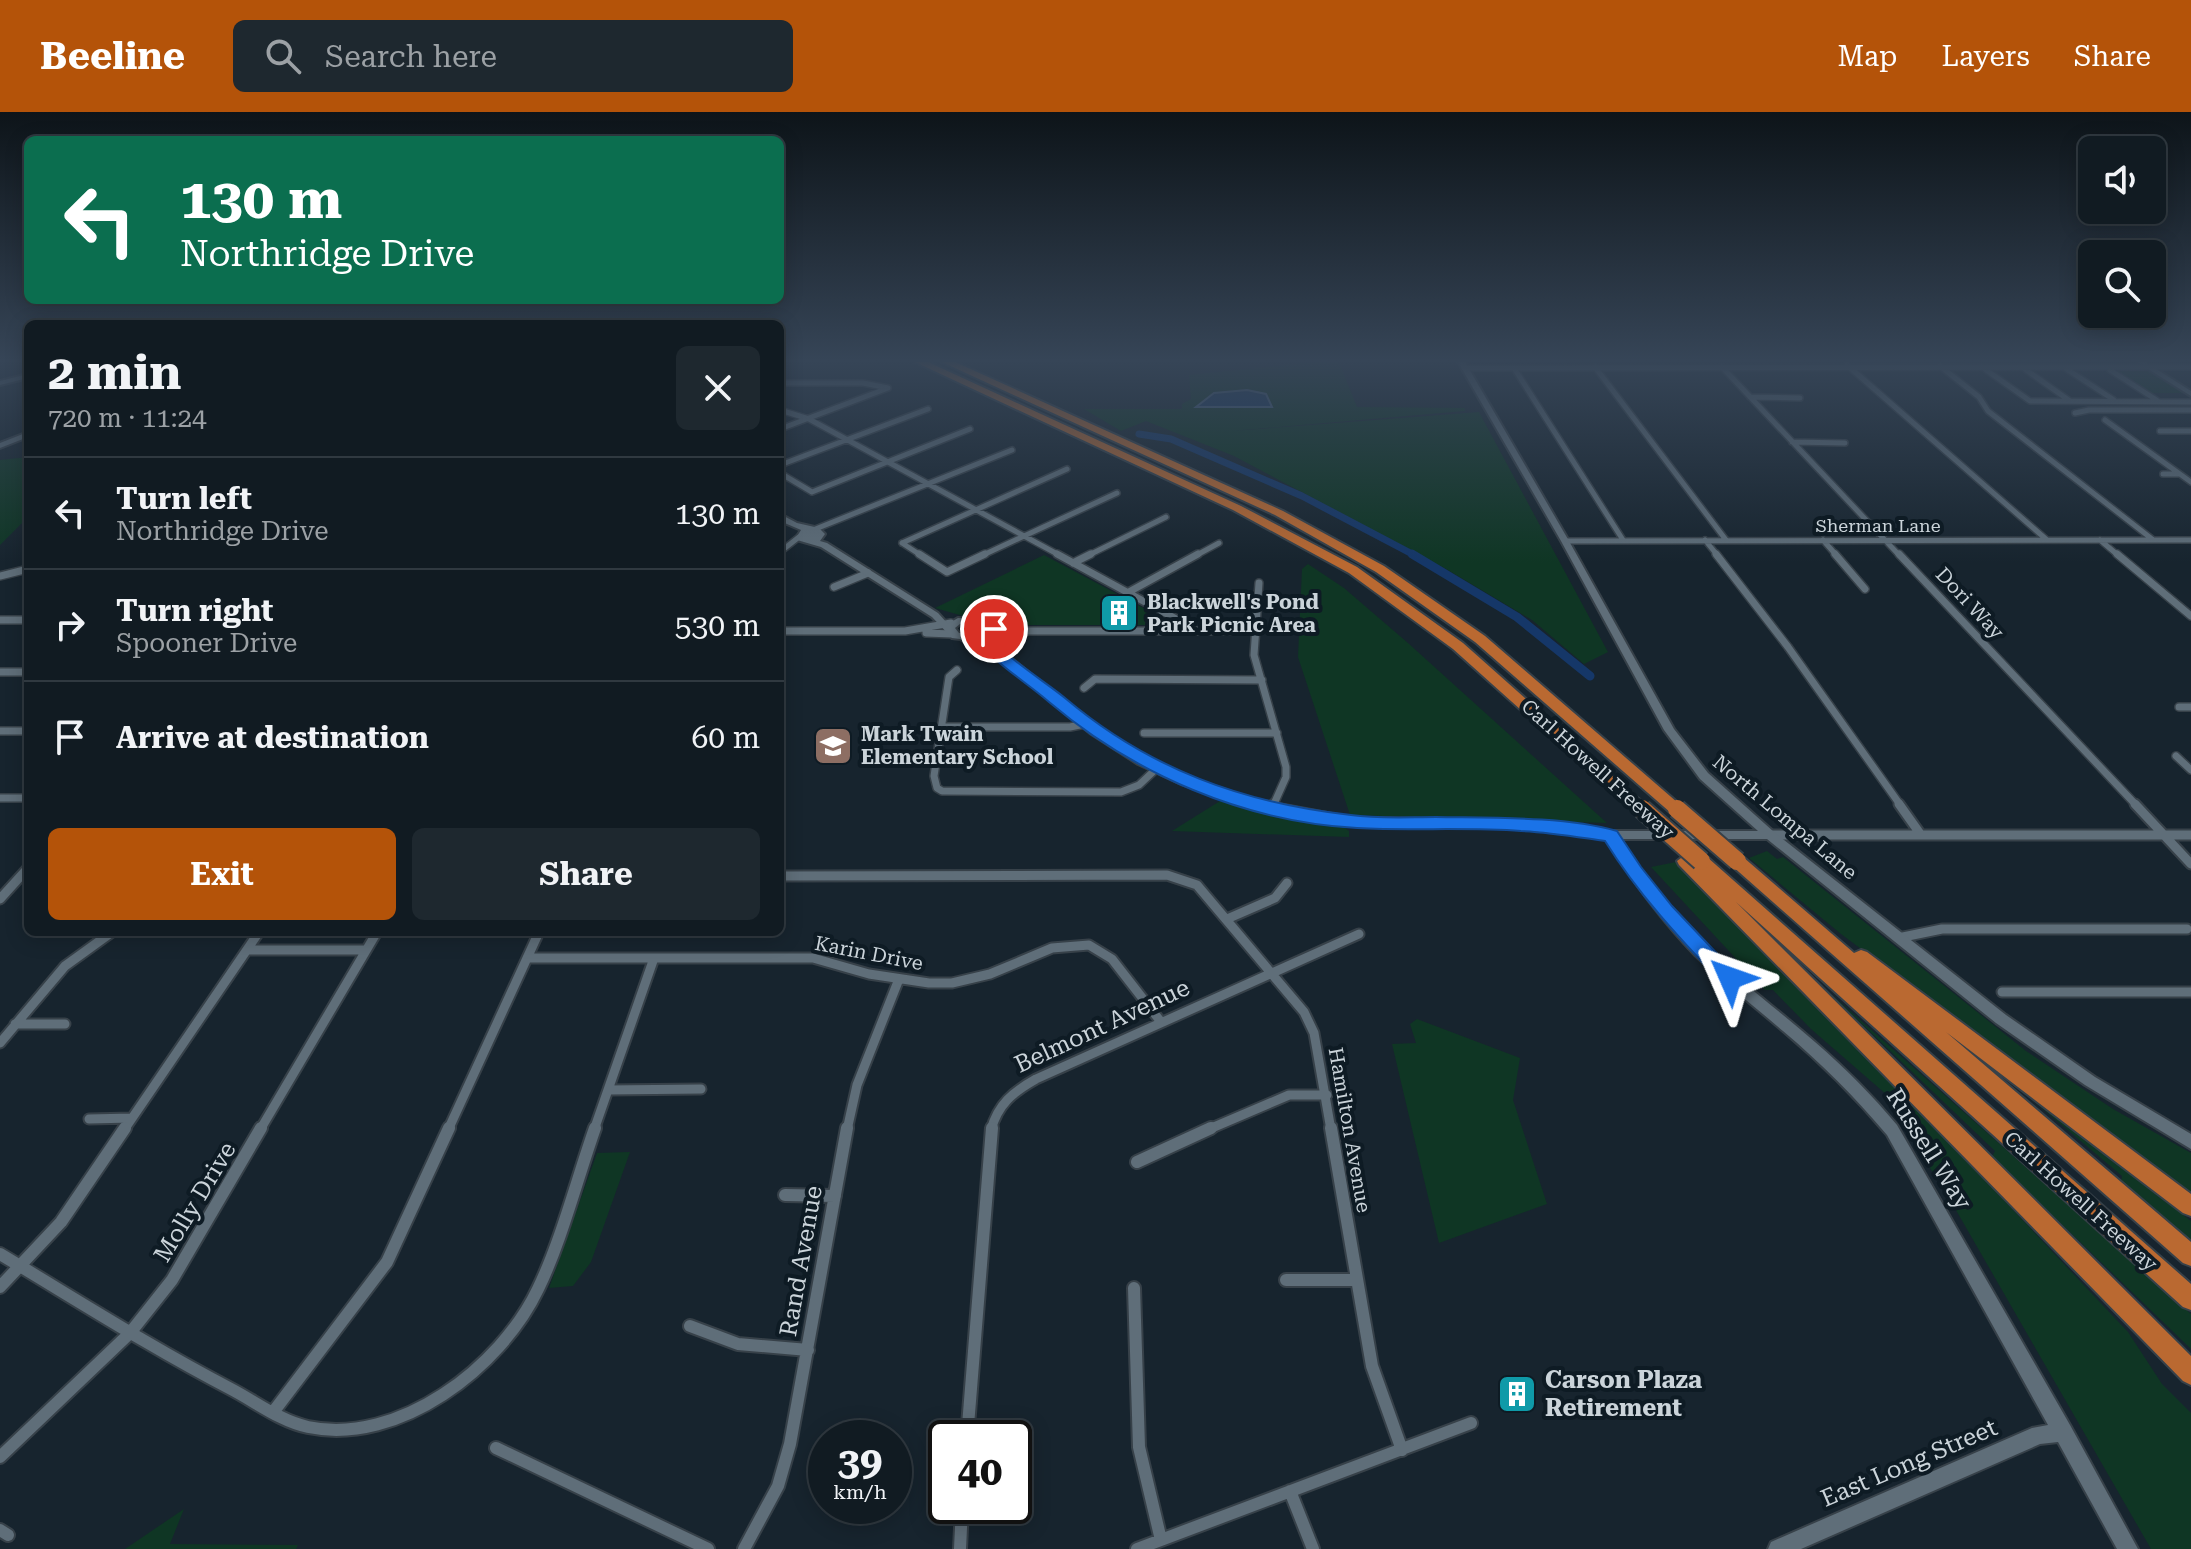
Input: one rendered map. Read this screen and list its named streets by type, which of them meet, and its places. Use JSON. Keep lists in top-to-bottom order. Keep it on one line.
{"streets":{"highway":["Carl Howell Freeway"],"street":["Sherman Lane","Dori Way","North Lompa Lane","Karin Drive","Belmont Avenue","Hamilton Avenue","Russell Way","Molly Drive","Rand Avenue","East Long Street"]},"crossings":[["Sherman Lane","Dori Way"],["Sherman Lane","North Lompa Lane"],["Karin Drive","Belmont Avenue"],["Karin Drive","Rand Avenue"],["Belmont Avenue","Hamilton Avenue"],["Russell Way","East Long Street"]],"places":{"building":["Blackwell's Pond Park Picnic Area","Carson Plaza Retirement"],"school or university":["Mark Twain Elementary School"]},"page":{"header":"Beeline","search":"Search here","nav":["Map","Layers","Share"],"turn":["130 m","Northridge Drive"],"heading":["2 min","720 m · 11:24"],"list":[{"name":"Turn left","note":"Northridge Drive","value":"130 m"},{"name":"Turn right","note":"Spooner Drive","value":"530 m"},{"name":"Arrive at destination","value":"60 m"}],"buttons":["Exit","Share"],"speed":"39 km/h","limit":"40"}}
